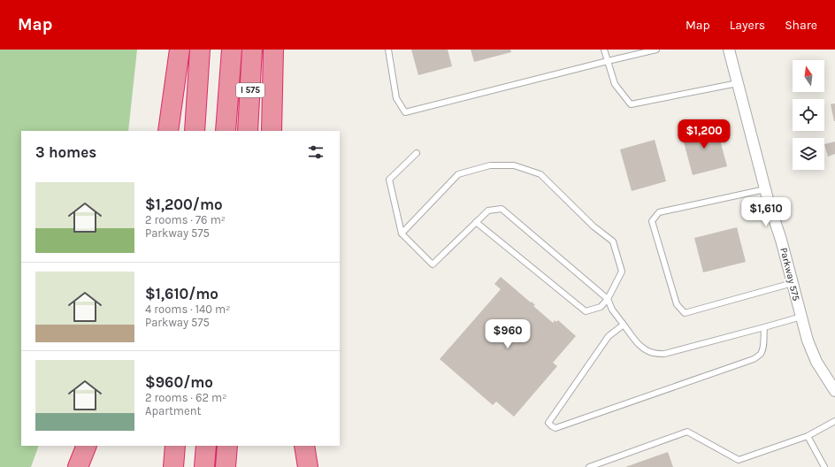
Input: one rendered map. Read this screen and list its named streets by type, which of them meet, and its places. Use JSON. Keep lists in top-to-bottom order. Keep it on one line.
{"streets":{"highway":["I 575"],"street":["Parkway 575"]},"north":"top","page":{"header":"Map","nav":["Map","Layers","Share"],"price":["$1,200","$1,610","$960"],"heading":"3 homes","list":[{"name":"$1,200/mo","note":"2 rooms · 76 m² · Parkway 575"},{"name":"$1,610/mo","note":"4 rooms · 140 m² · Parkway 575"},{"name":"$960/mo","note":"2 rooms · 62 m² · Apartment"}]}}
